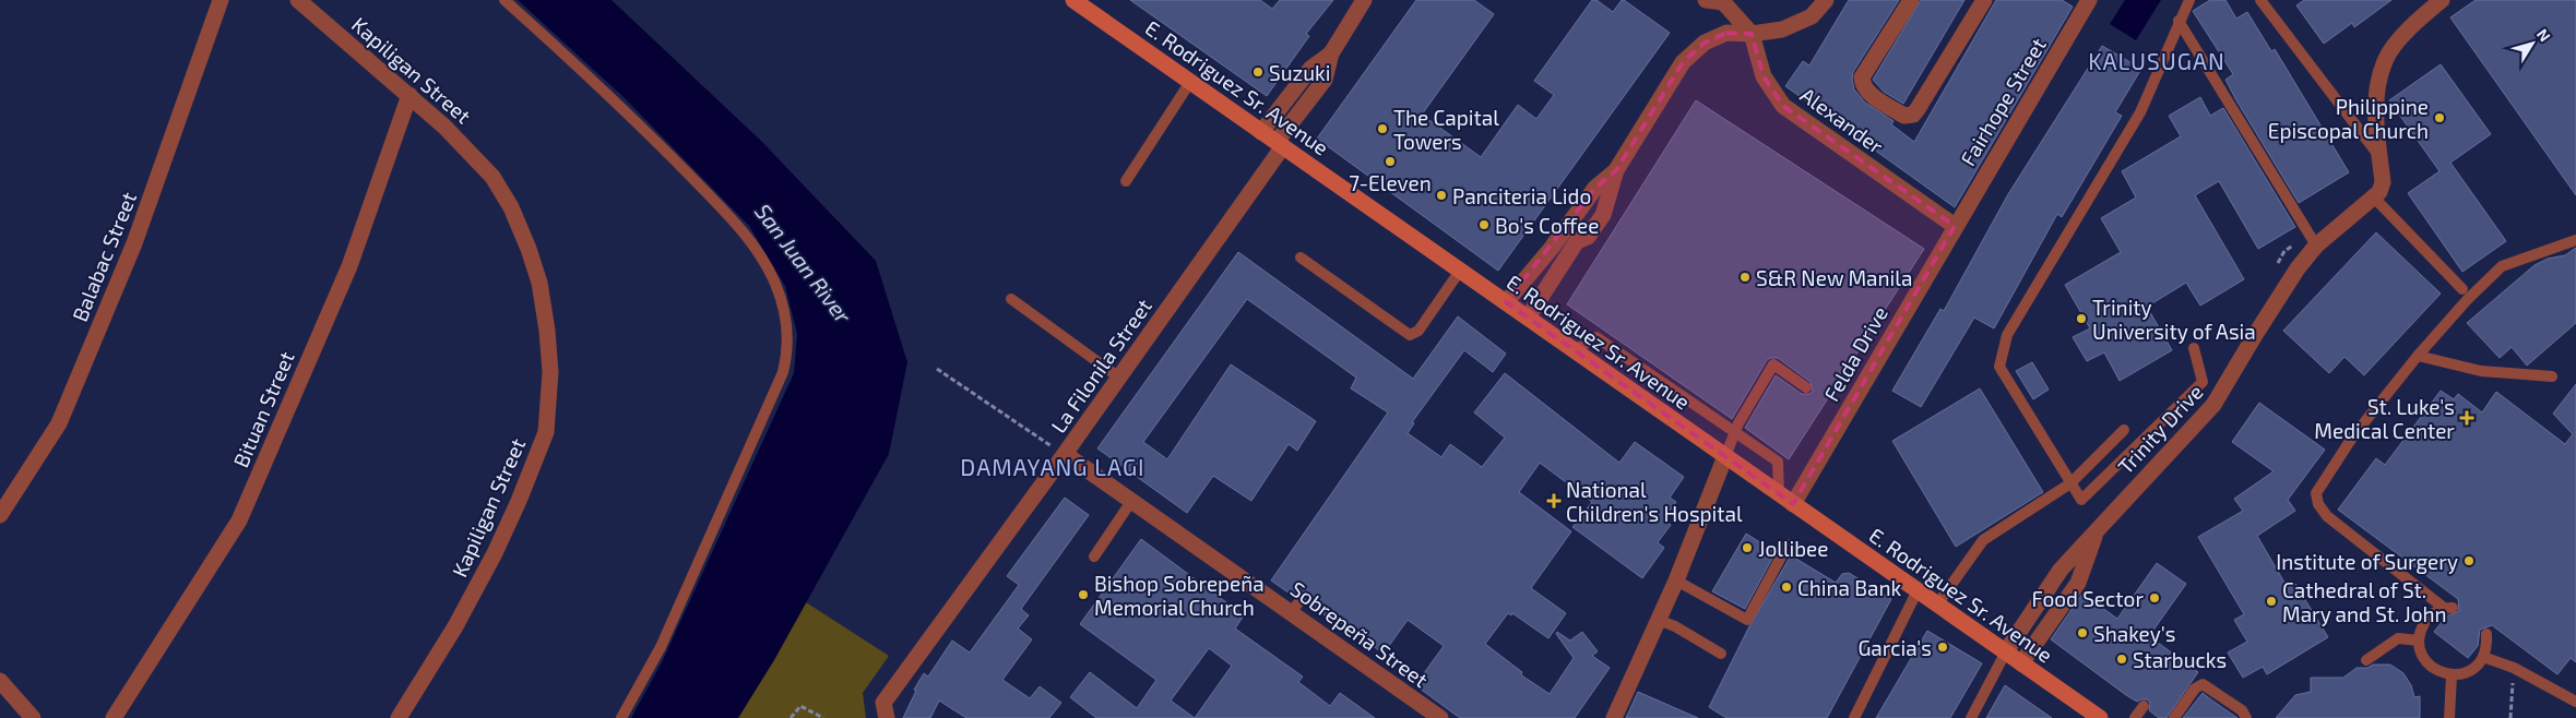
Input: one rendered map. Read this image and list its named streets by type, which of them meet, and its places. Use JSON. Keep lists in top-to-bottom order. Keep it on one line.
{"streets":{"main road":["E. Rodriguez Sr. Avenue"],"street":["Kapiligan Street","Fairhope Street","Alexander","Balabac Street","Felda Drive","La Filonila Street","Bituan Street","Trinity Drive","Sobrepeña Street"]},"crossings":[["Kapiligan Street","Bituan Street"],["E. Rodriguez Sr. Avenue","Felda Drive"],["E. Rodriguez Sr. Avenue","La Filonila Street"],["E. Rodriguez Sr. Avenue","Trinity Drive"],["Fairhope Street","Alexander"],["Fairhope Street","Felda Drive"],["Alexander","Felda Drive"],["La Filonila Street","Sobrepeña Street"]],"districts":["KALUSUGAN","DAMAYANG LAGI"],"water":["San Juan River"],"places":{"other":["Suzuki","Philippine Episcopal Church","The Capital Towers","7-Eleven","Panciteria Lido","Bo's Coffee","S&R New Manila","Trinity University of Asia","Jollibee","Institute of Surgery","China Bank","Bishop Sobrepeña Memorial Church","Food Sector","Cathedral of St. Mary and St. John","Shakey's","Garcia's","Starbucks"],"health":["St. Luke's Medical Center","National Children's Hospital"]},"north":"top right"}
